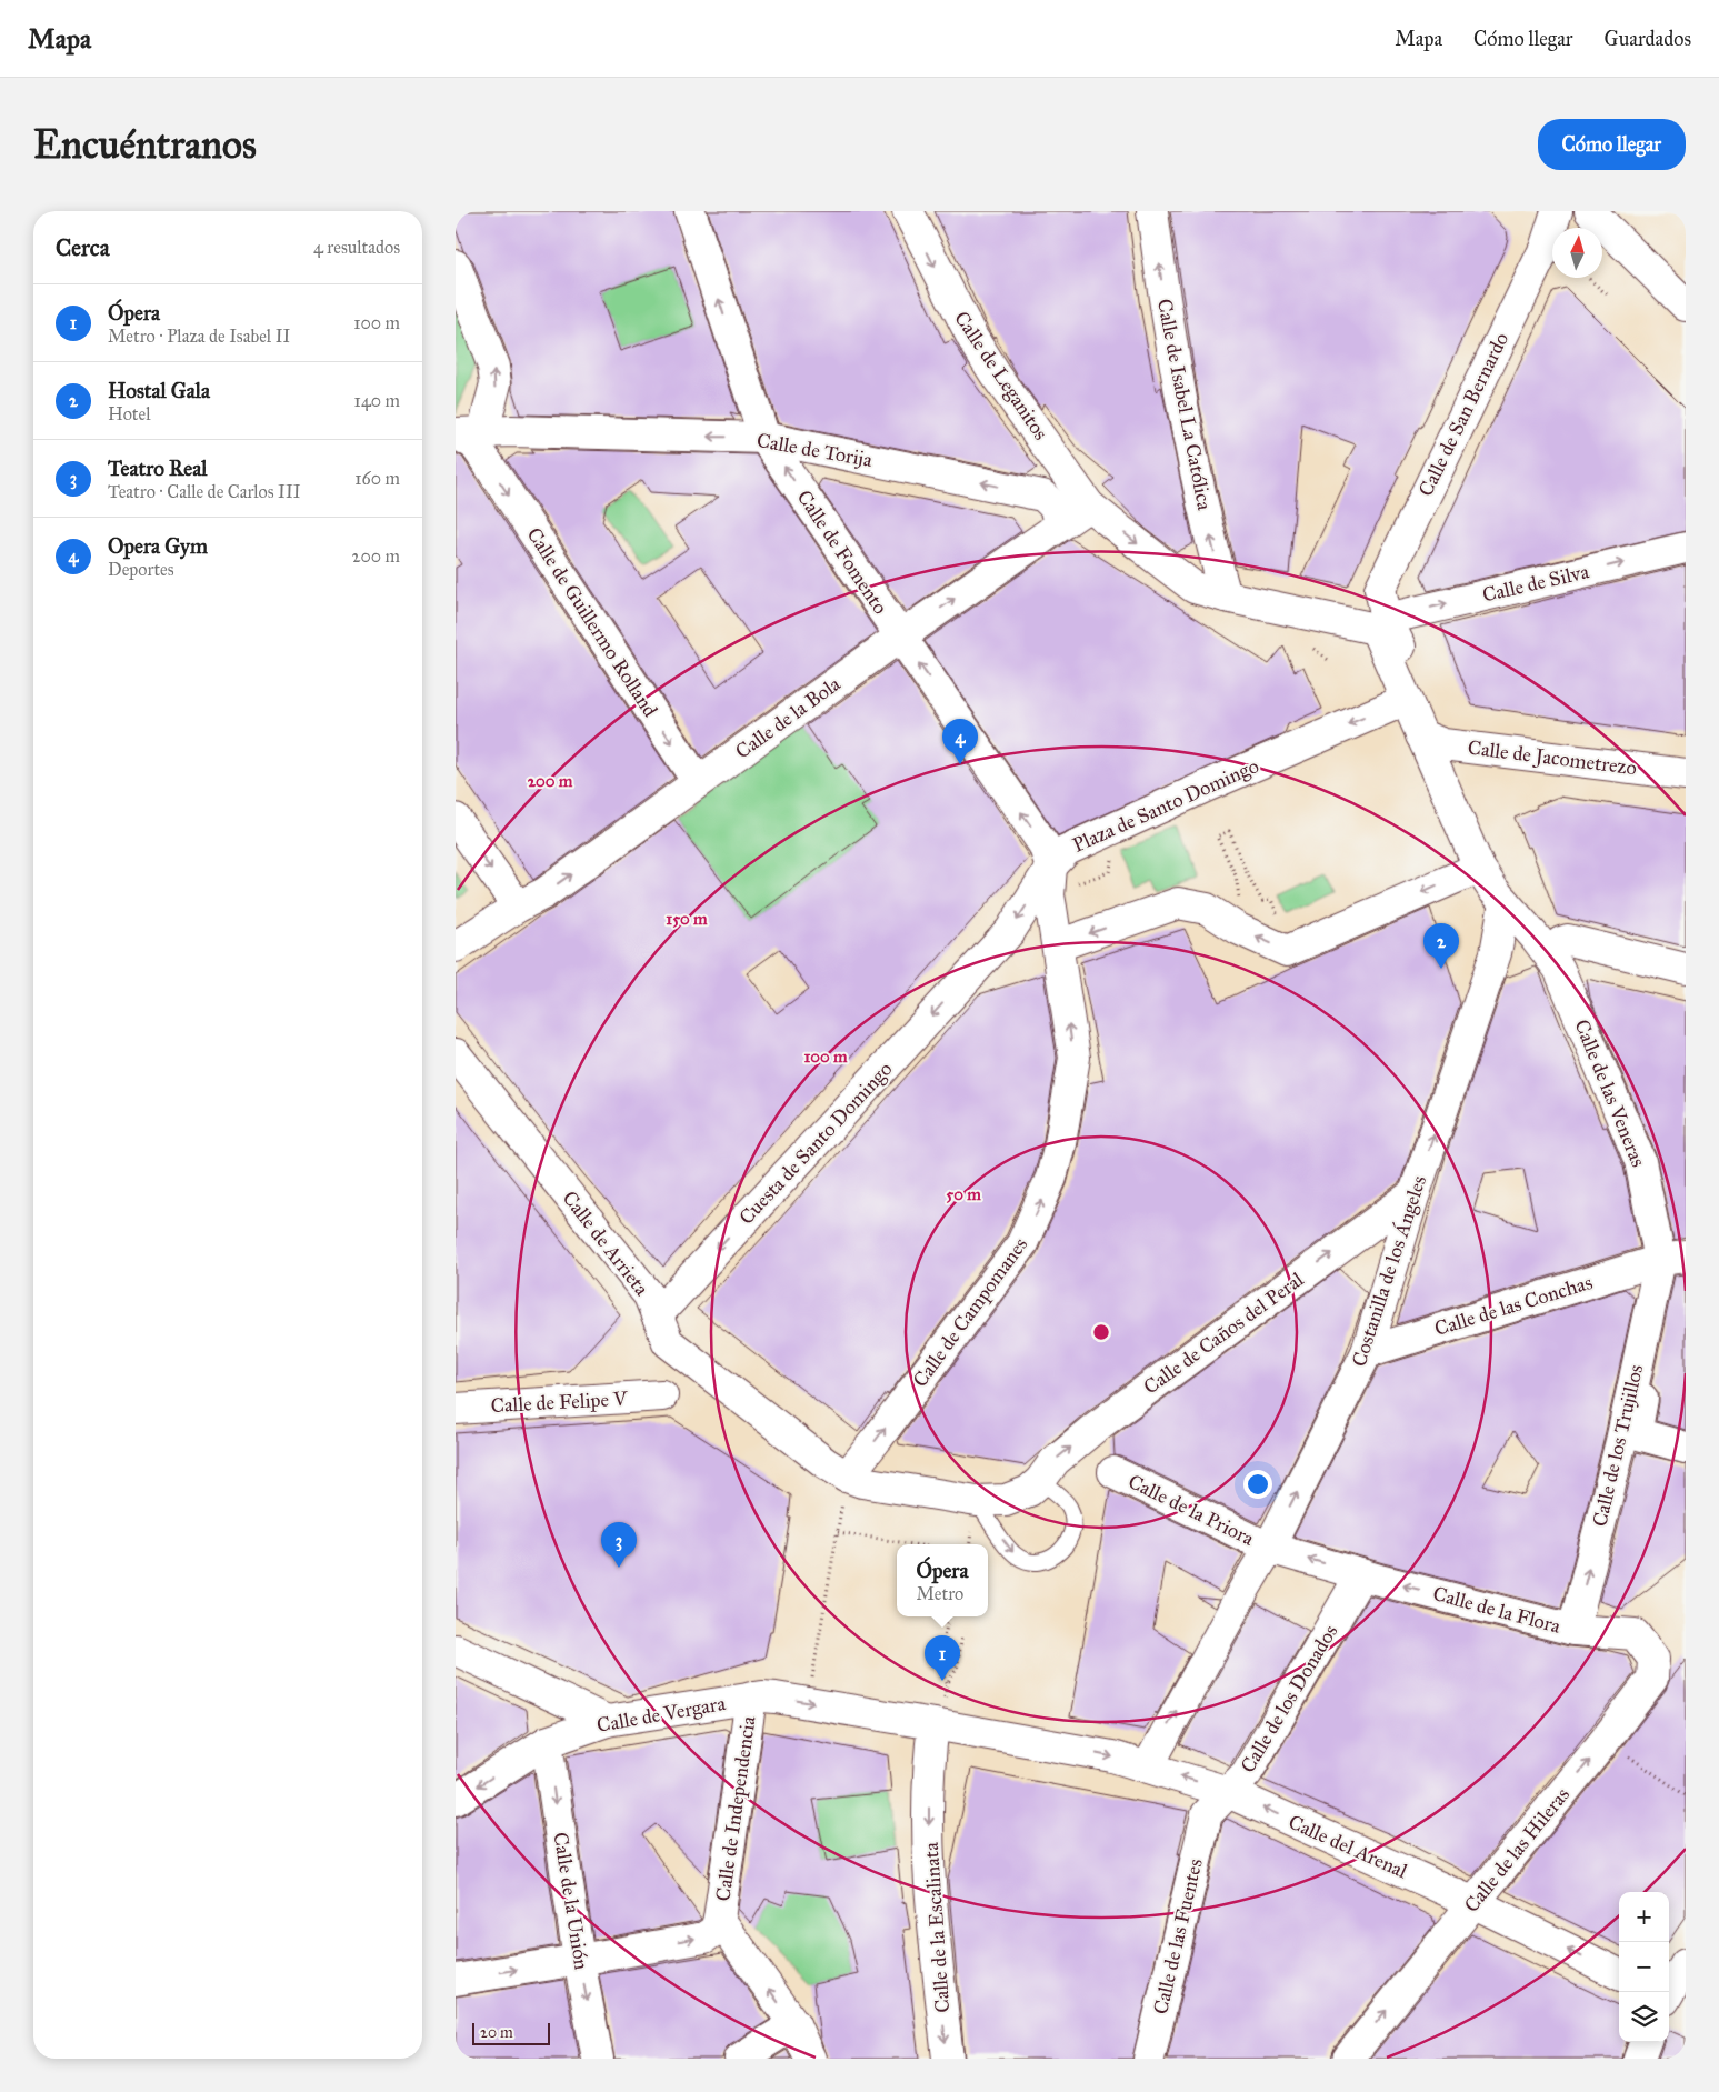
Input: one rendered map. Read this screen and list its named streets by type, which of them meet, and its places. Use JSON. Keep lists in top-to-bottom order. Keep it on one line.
{"streets":{"street":["Calle de Leganitos","Calle de Isabel La Católica","Calle de San Bernardo","Calle de Torija","Calle de Fomento","Calle de Silva","Calle de Guillermo Rolland","Calle de la Bola","Calle de Jacometrezo","Plaza de Santo Domingo","Calle de las Veneras","Cuesta de Santo Domingo","Calle de Arrieta","Costanilla de los Ángeles","Calle de las Conchas","Calle de Campomanes","Calle de Caños del Peral","Calle de Felipe V","Calle de los Trujillos","Calle de la Priora","Calle de la Flora","Calle de los Donados","Calle de Vergara","Calle de Independencia","Calle del Arenal","Calle de las Hileras","Calle de la Unión","Calle de la Escalinata","Calle de las Fuentes"]},"crossings":[["Calle de Leganitos","Calle de la Bola"],["Calle de San Bernardo","Calle de Silva"],["Calle de Torija","Calle de Fomento"],["Calle de Torija","Calle de Guillermo Rolland"],["Calle de Fomento","Calle de la Bola"],["Calle de Fomento","Plaza de Santo Domingo"],["Calle de Fomento","Calle de Campomanes"],["Calle de Guillermo Rolland","Calle de la Bola"],["Plaza de Santo Domingo","Cuesta de Santo Domingo"],["Plaza de Santo Domingo","Calle de Campomanes"],["Calle de las Veneras","Costanilla de los Ángeles"],["Calle de las Veneras","Calle de las Conchas"],["Calle de las Veneras","Calle de los Trujillos"],["Cuesta de Santo Domingo","Calle de Arrieta"],["Calle de Arrieta","Calle de Campomanes"],["Calle de Arrieta","Calle de Caños del Peral"],["Costanilla de los Ángeles","Calle de las Conchas"],["Costanilla de los Ángeles","Calle de Caños del Peral"],["Costanilla de los Ángeles","Calle de la Priora"],["Costanilla de los Ángeles","Calle del Arenal"],["Calle de las Conchas","Calle de los Trujillos"],["Calle de los Trujillos","Calle de la Flora"],["Calle de la Priora","Calle de la Flora"],["Calle de la Priora","Calle de los Donados"],["Calle de la Flora","Calle de los Donados"],["Calle de la Flora","Calle de las Hileras"],["Calle de los Donados","Calle del Arenal"],["Calle de los Donados","Calle de las Fuentes"],["Calle de Vergara","Calle de Independencia"],["Calle de Vergara","Calle del Arenal"],["Calle de Vergara","Calle de la Unión"],["Calle de Vergara","Calle de la Escalinata"],["Calle del Arenal","Calle de las Hileras"],["Calle del Arenal","Calle de la Escalinata"]],"one_way":["Calle de Leganitos","Calle de Isabel La Católica","Calle de Torija","Calle de Fomento","Calle de Silva","Calle de Guillermo Rolland","Calle de la Bola","Plaza de Santo Domingo","Cuesta de Santo Domingo","Costanilla de los Ángeles","Calle de Campomanes","Calle de Caños del Peral","Calle de los Trujillos","Calle de la Priora","Calle de la Flora","Calle de las Hileras","Calle de la Escalinata"],"scale_bar":"20 m","north":"top","page":{"header":"Mapa","nav":["Mapa","Cómo llegar","Guardados"],"buttons":"Cómo llegar","title":"Encuéntranos","heading":["Cerca","4 resultados"],"list":[{"mark":"1","name":"Ópera","note":"Metro · Plaza de Isabel II","value":"100 m"},{"mark":"2","name":"Hostal Gala","note":"Hotel","value":"140 m"},{"mark":"3","name":"Teatro Real","note":"Teatro · Calle de Carlos III","value":"160 m"},{"mark":"4","name":"Opera Gym","note":"Deportes","value":"200 m"}],"pins":["4","2","3","1"],"popup":["Ópera","Metro"],"map_buttons":["+","−"],"scale":"20 m"},"rings":["200 m","150 m","100 m","50 m"]}
